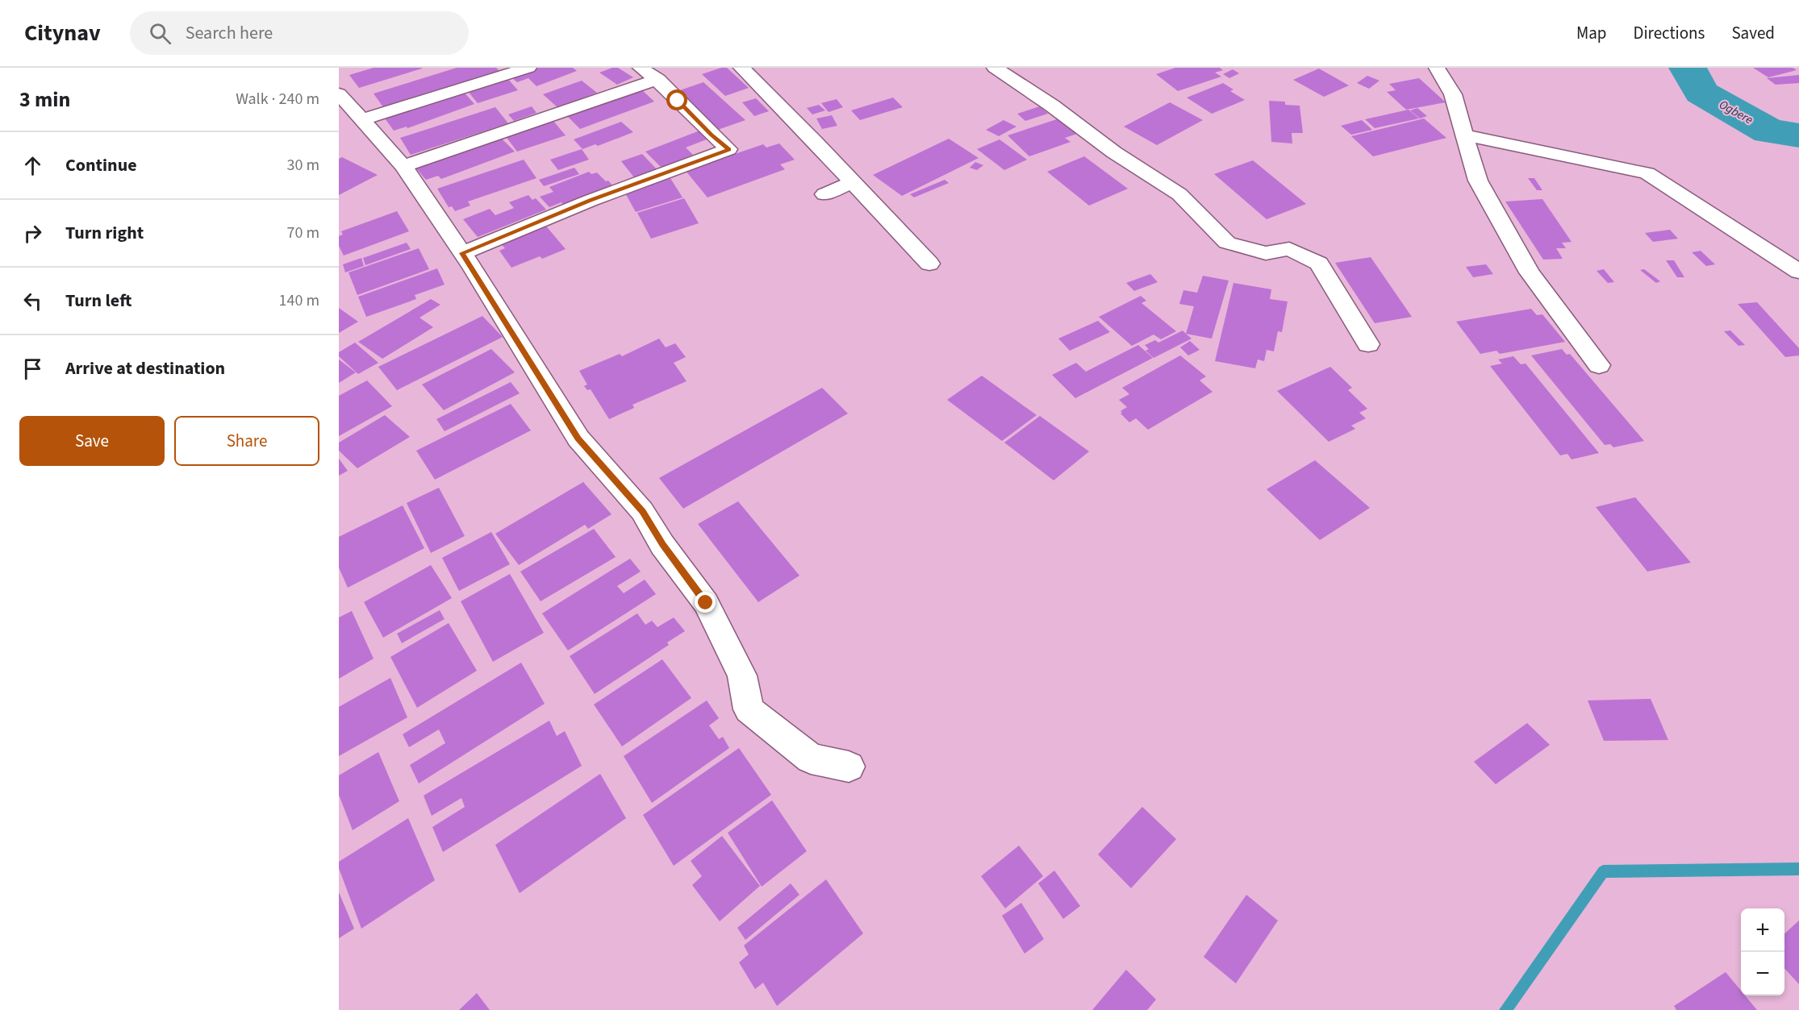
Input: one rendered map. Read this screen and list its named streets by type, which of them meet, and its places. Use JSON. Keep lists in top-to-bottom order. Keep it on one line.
{"water":["Ogbere"],"page":{"header":"Citynav","search":"Search here","nav":["Map","Directions","Saved"],"heading":["3 min","Walk · 240 m"],"list":[["Continue","30 m"],["Turn right","70 m"],["Turn left","140 m"],"Arrive at destination"],"buttons":["Save","Share"],"map_buttons":["+","−"]}}
